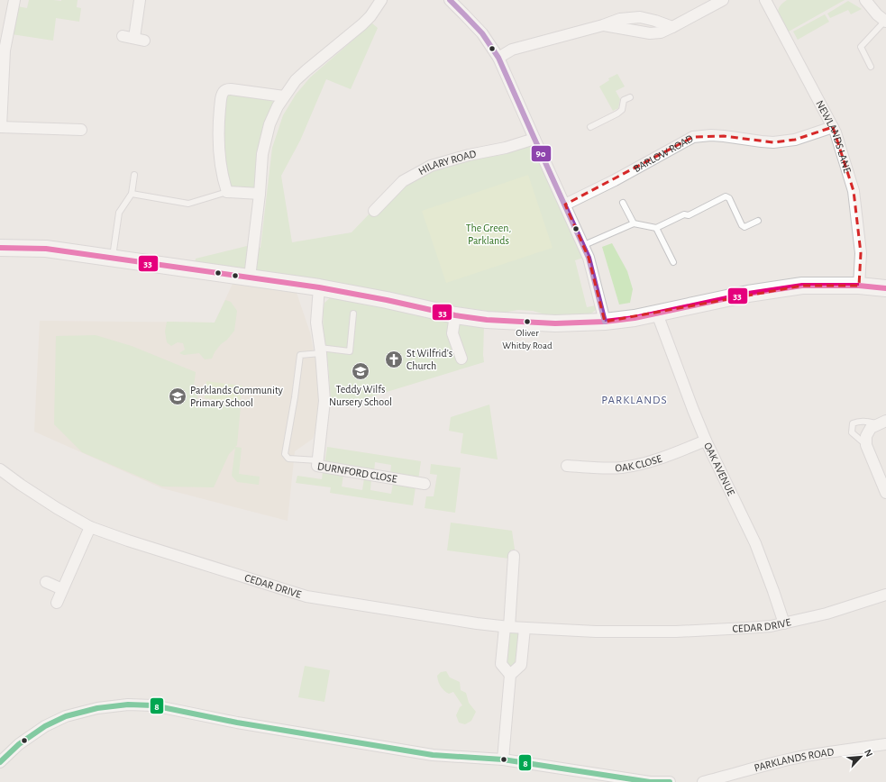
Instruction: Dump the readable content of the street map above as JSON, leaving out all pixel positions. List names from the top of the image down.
{
  "streets": {
    "street": [
      "NEWLANDS LANE",
      "BARLOW ROAD",
      "HILARY ROAD",
      "OAK CLOSE",
      "OAK AVENUE",
      "DURNFORD CLOSE",
      "CEDAR DRIVE",
      "PARKLANDS ROAD"
    ]
  },
  "crossings": [
    ["NEWLANDS LANE", "BARLOW ROAD"],
    ["OAK CLOSE", "OAK AVENUE"],
    ["OAK AVENUE", "CEDAR DRIVE"]
  ],
  "districts": ["PARKLANDS"],
  "parks": ["The Green, Parklands"],
  "places": {
    "other": ["Oliver Whitby Road"],
    "church": ["St Wilfrid’s Church"],
    "school or university": ["Teddy Wilfs Nursery School", "Parklands Community Primary School"]
  },
  "lines": ["transit line 90", "transit line 33", "transit line 8"],
  "north": "top right"
}
